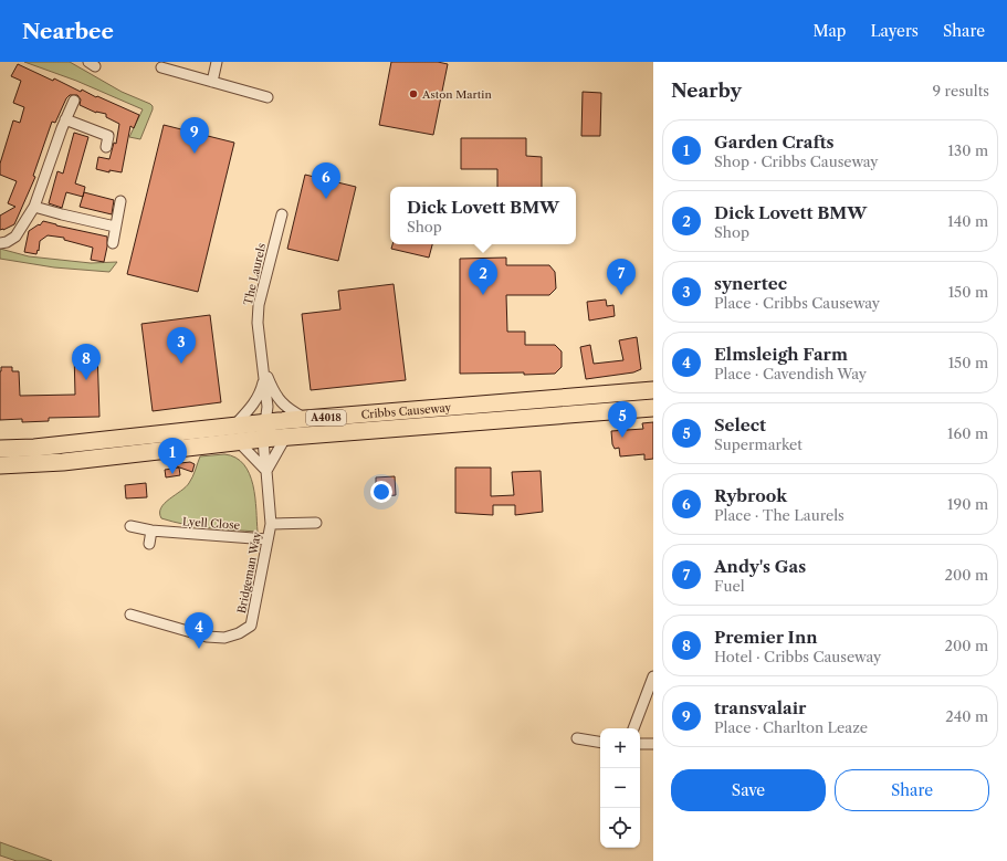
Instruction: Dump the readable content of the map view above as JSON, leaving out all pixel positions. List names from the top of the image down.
{
  "streets": {
    "main road": ["Cribbs Causeway", "A4018"],
    "street": ["The Laurels", "Lyell Close", "Bridgeman Way"]
  },
  "crossings": [
    ["The Laurels", "Cribbs Causeway"],
    ["The Laurels", "Bridgeman Way"],
    ["Cribbs Causeway", "Bridgeman Way"],
    ["Lyell Close", "Bridgeman Way"]
  ],
  "places": ["Aston Martin"],
  "page": {
    "header": "Nearbee",
    "nav": ["Map", "Layers", "Share"],
    "heading": ["Nearby", "9 results"],
    "pins": [
      "9",
      "6",
      "2",
      "7",
      "3",
      "8",
      "5",
      "1",
      "4"
    ],
    "list": [
      {
        "mark": "1",
        "name": "Garden Crafts",
        "note": "Shop · Cribbs Causeway",
        "value": "130 m"
      },
      {
        "mark": "2",
        "name": "Dick Lovett BMW",
        "note": "Shop",
        "value": "140 m"
      },
      {
        "mark": "3",
        "name": "synertec",
        "note": "Place · Cribbs Causeway",
        "value": "150 m"
      },
      {
        "mark": "4",
        "name": "Elmsleigh Farm",
        "note": "Place · Cavendish Way",
        "value": "150 m"
      },
      {
        "mark": "5",
        "name": "Select",
        "note": "Supermarket",
        "value": "160 m"
      },
      {
        "mark": "6",
        "name": "Rybrook",
        "note": "Place · The Laurels",
        "value": "190 m"
      },
      {
        "mark": "7",
        "name": "Andy's Gas",
        "note": "Fuel",
        "value": "200 m"
      },
      {
        "mark": "8",
        "name": "Premier Inn",
        "note": "Hotel · Cribbs Causeway",
        "value": "200 m"
      },
      {
        "mark": "9",
        "name": "transvalair",
        "note": "Place · Charlton Leaze",
        "value": "240 m"
      }
    ],
    "popup": ["Dick Lovett BMW", "Shop"],
    "map_buttons": ["+", "−"],
    "buttons": ["Save", "Share"]
  }
}
